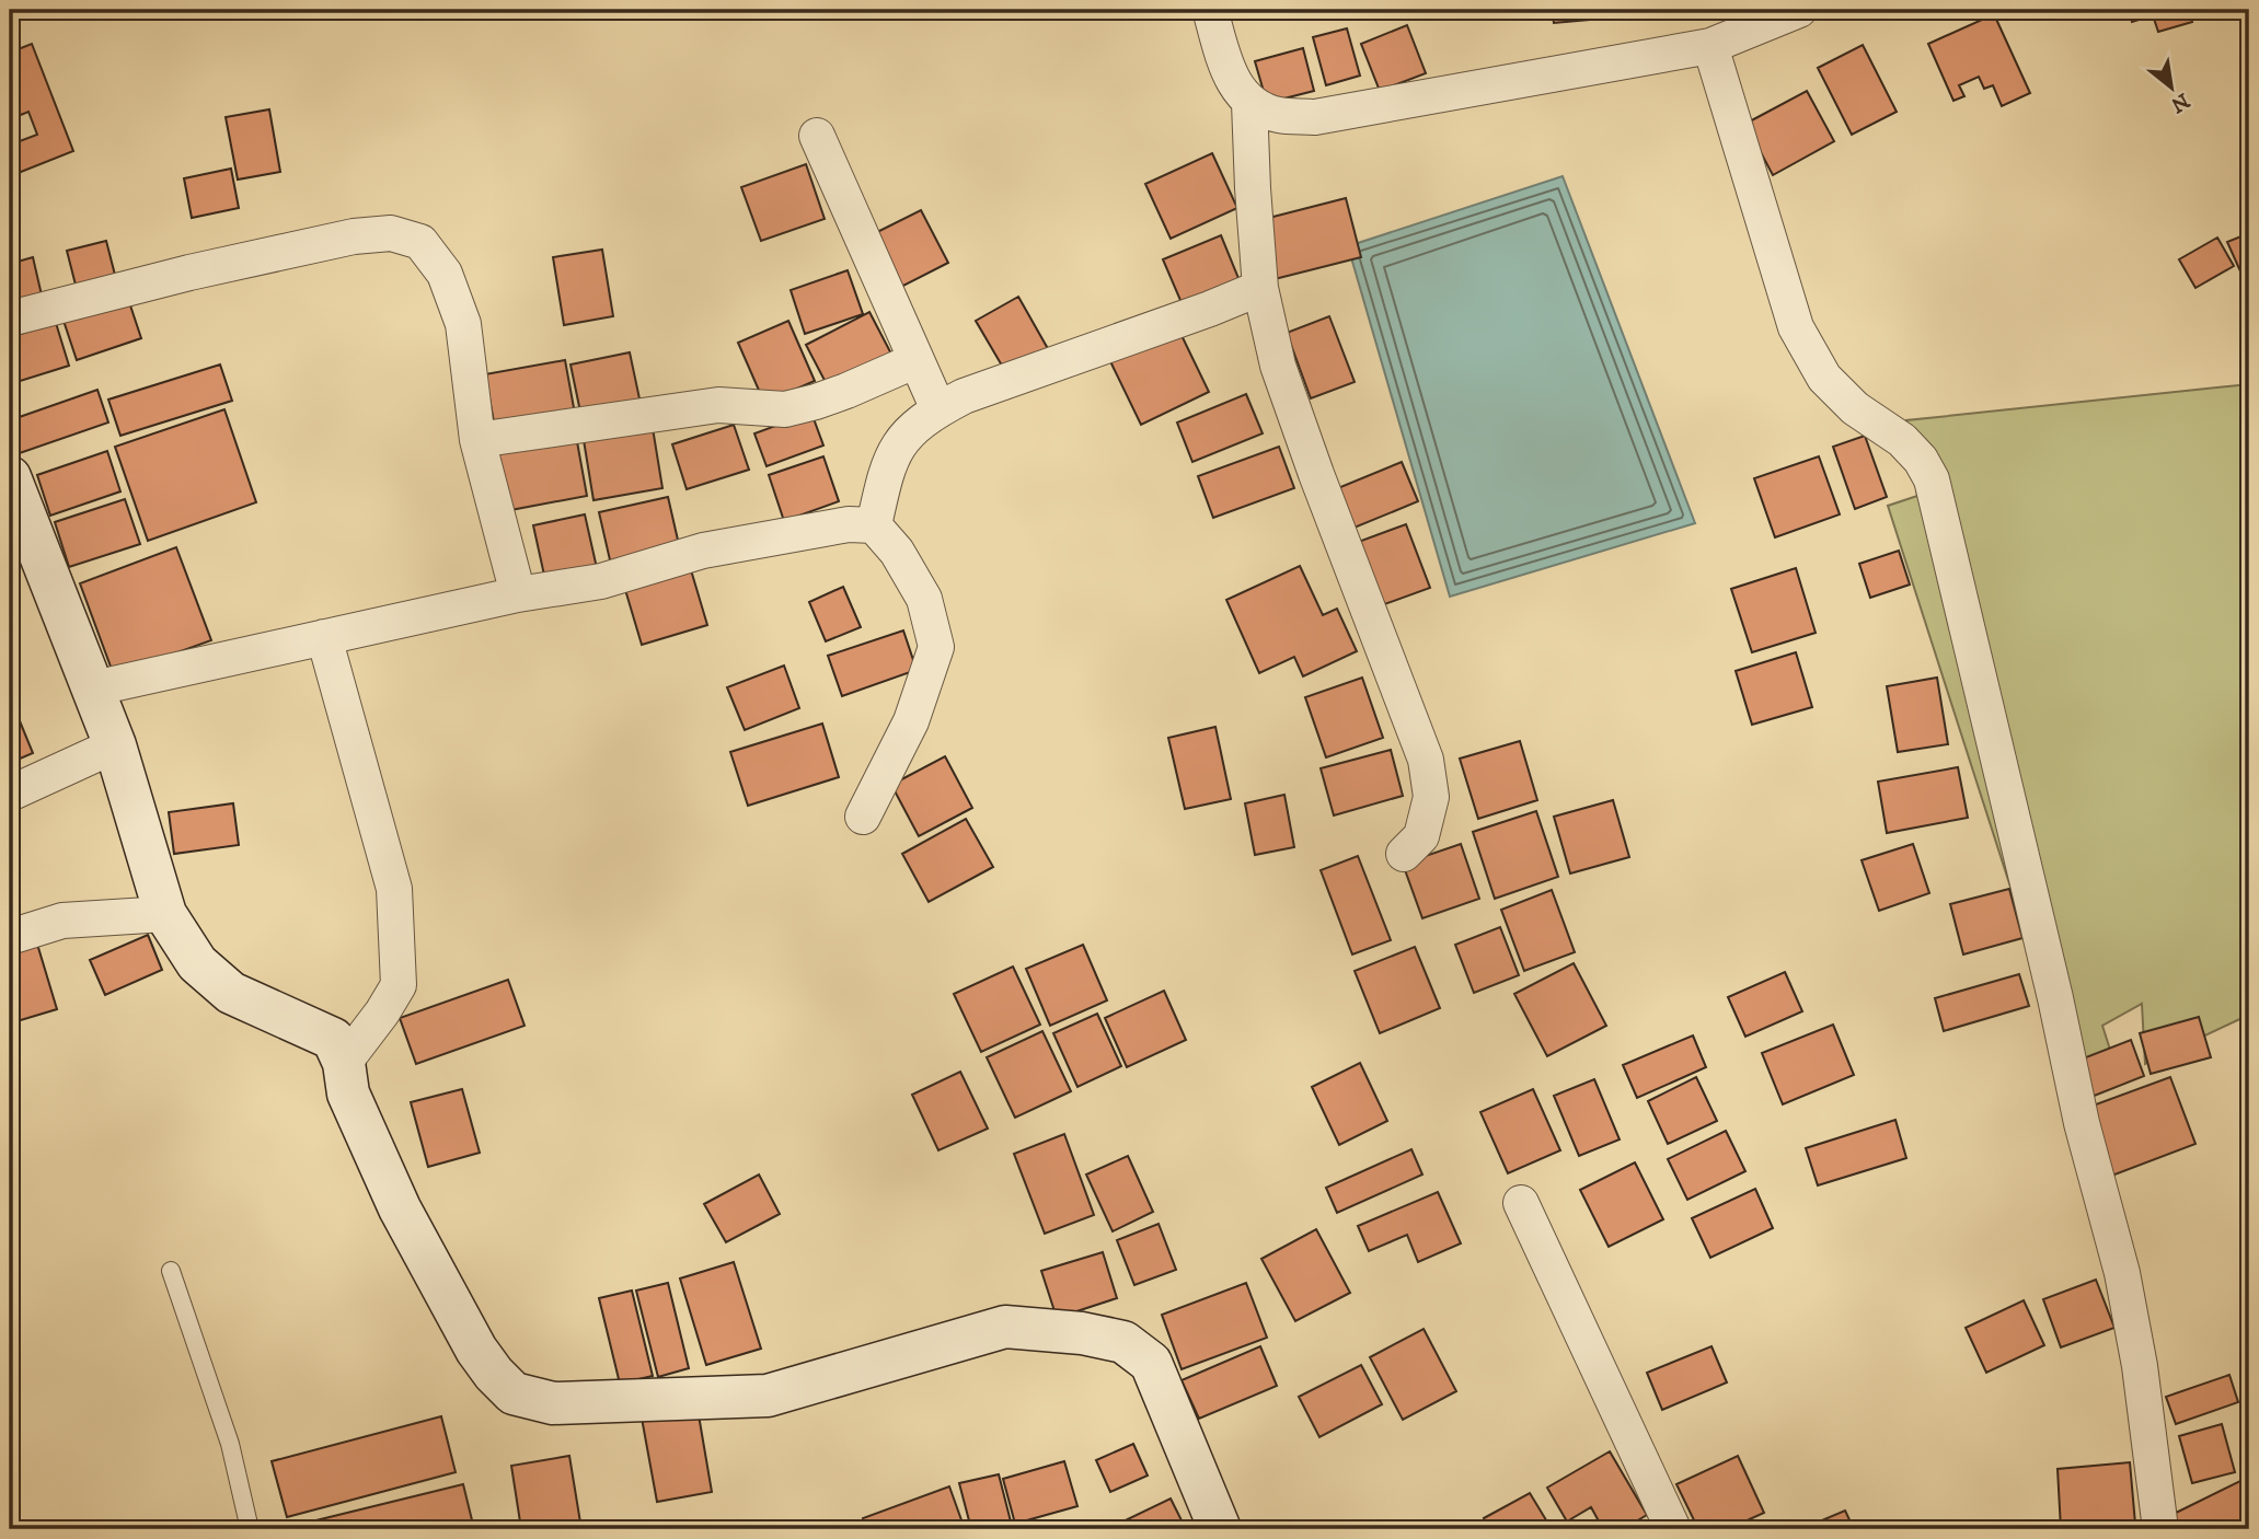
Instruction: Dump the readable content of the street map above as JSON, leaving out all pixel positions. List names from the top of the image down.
{
  "north": "bottom right"
}
